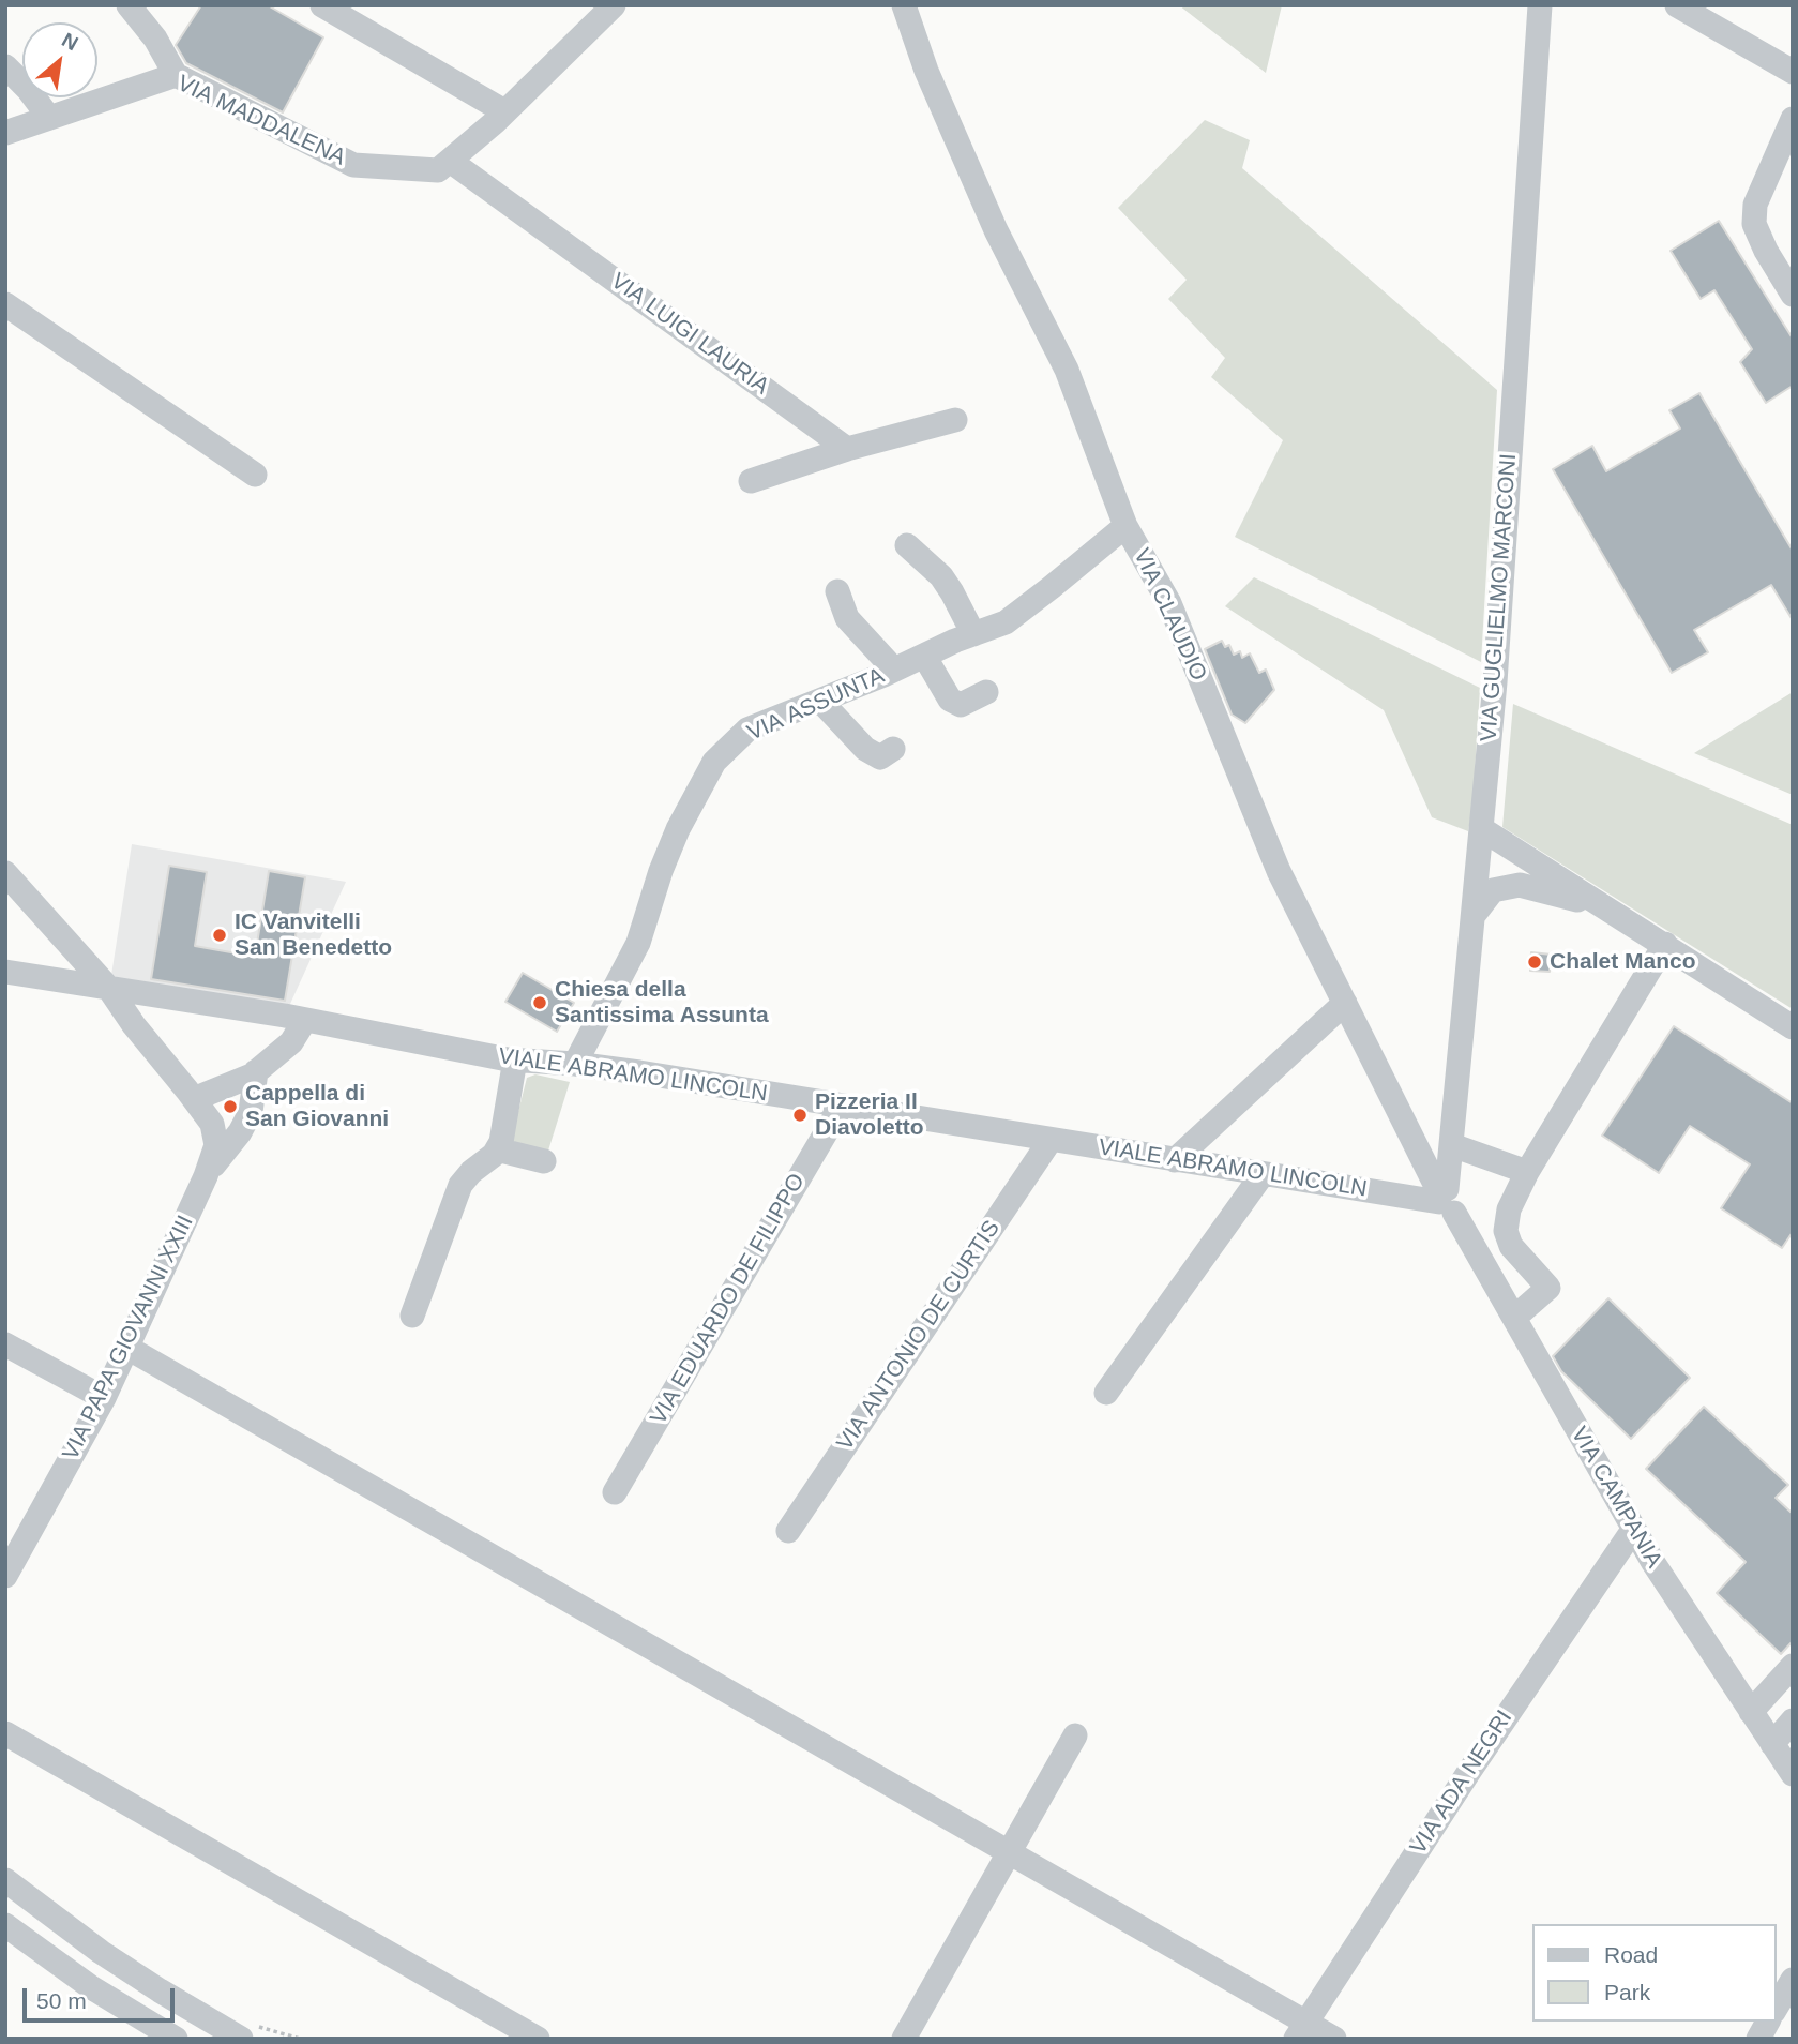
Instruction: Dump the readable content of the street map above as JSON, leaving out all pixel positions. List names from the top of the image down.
{
  "streets": {
    "street": [
      "VIA MADDALENA",
      "VIA LUIGI LAURIA",
      "VIA GUGLIELMO MARCONI",
      "VIA CLAUDIO",
      "VIA ASSUNTA",
      "VIALE ABRAMO LINCOLN",
      "VIA EDUARDO DE FILIPPO",
      "VIA ANTONIO DE CURTIS",
      "VIA PAPA GIOVANNI XXIII",
      "VIA CAMPANIA",
      "VIA ADA NEGRI"
    ]
  },
  "crossings": [
    ["VIA MADDALENA", "VIA LUIGI LAURIA"],
    ["VIA GUGLIELMO MARCONI", "VIA CLAUDIO"],
    ["VIA GUGLIELMO MARCONI", "VIALE ABRAMO LINCOLN"],
    ["VIA GUGLIELMO MARCONI", "VIA CAMPANIA"],
    ["VIA CLAUDIO", "VIA ASSUNTA"],
    ["VIA CLAUDIO", "VIALE ABRAMO LINCOLN"],
    ["VIA CLAUDIO", "VIA CAMPANIA"],
    ["VIA ASSUNTA", "VIALE ABRAMO LINCOLN"],
    ["VIALE ABRAMO LINCOLN", "VIA EDUARDO DE FILIPPO"],
    ["VIALE ABRAMO LINCOLN", "VIA ANTONIO DE CURTIS"],
    ["VIALE ABRAMO LINCOLN", "VIA PAPA GIOVANNI XXIII"],
    ["VIALE ABRAMO LINCOLN", "VIA CAMPANIA"],
    ["VIA CAMPANIA", "VIA ADA NEGRI"]
  ],
  "places": [
    "IC Vanvitelli San Benedetto",
    "Chalet Manco",
    "Chiesa della Santissima Assunta",
    "Cappella di San Giovanni",
    "Pizzeria Il Diavoletto"
  ],
  "legend": ["Road", "Park"],
  "scale_bar": "50 m",
  "north": "top right"
}
